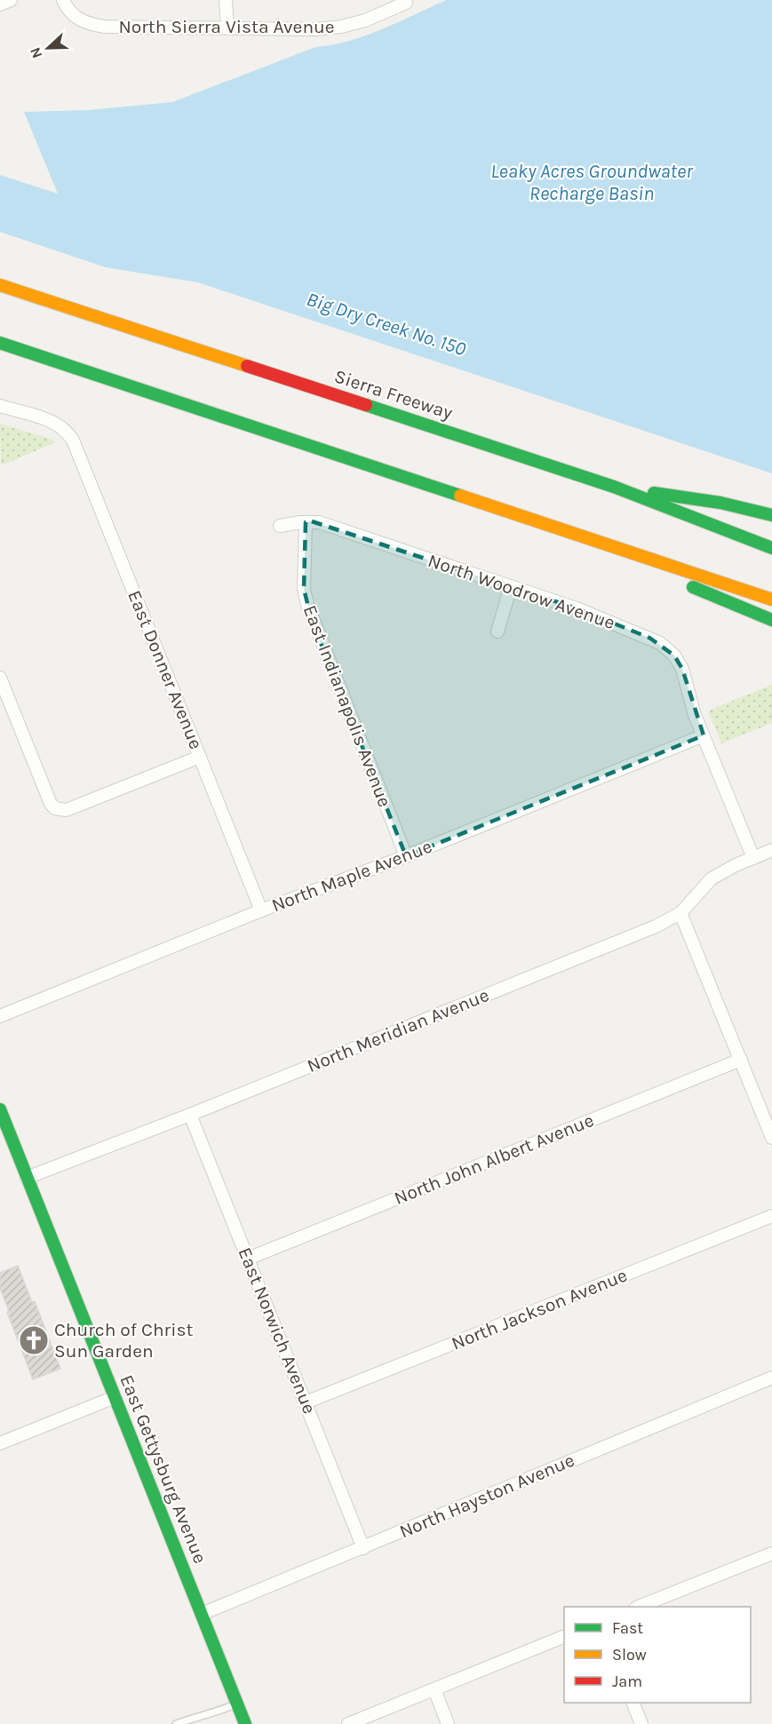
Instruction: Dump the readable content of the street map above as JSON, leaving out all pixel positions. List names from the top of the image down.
{
  "streets": {
    "main road": ["Sierra Freeway", "East Gettysburg Avenue"],
    "street": [
      "North Sierra Vista Avenue",
      "North Woodrow Avenue",
      "East Donner Avenue",
      "East Indianapolis Avenue",
      "North Maple Avenue",
      "North Meridian Avenue",
      "North John Albert Avenue",
      "North Jackson Avenue",
      "East Norwich Avenue",
      "North Hayston Avenue"
    ]
  },
  "crossings": [
    ["North Woodrow Avenue", "East Indianapolis Avenue"],
    ["North Woodrow Avenue", "North Maple Avenue"],
    ["North Woodrow Avenue", "North Meridian Avenue"],
    ["East Donner Avenue", "North Maple Avenue"],
    ["East Indianapolis Avenue", "North Maple Avenue"],
    ["North Meridian Avenue", "East Norwich Avenue"],
    ["North Meridian Avenue", "East Gettysburg Avenue"],
    ["North John Albert Avenue", "East Norwich Avenue"],
    ["North Jackson Avenue", "East Norwich Avenue"],
    ["East Norwich Avenue", "North Hayston Avenue"],
    ["East Gettysburg Avenue", "North Hayston Avenue"]
  ],
  "water": ["Leaky Acres Groundwater Recharge Basin", "Big Dry Creek No. 150"],
  "places": {
    "church": ["Church of Christ Sun Garden"]
  },
  "legend": ["Fast", "Slow", "Jam"],
  "north": "left"
}
